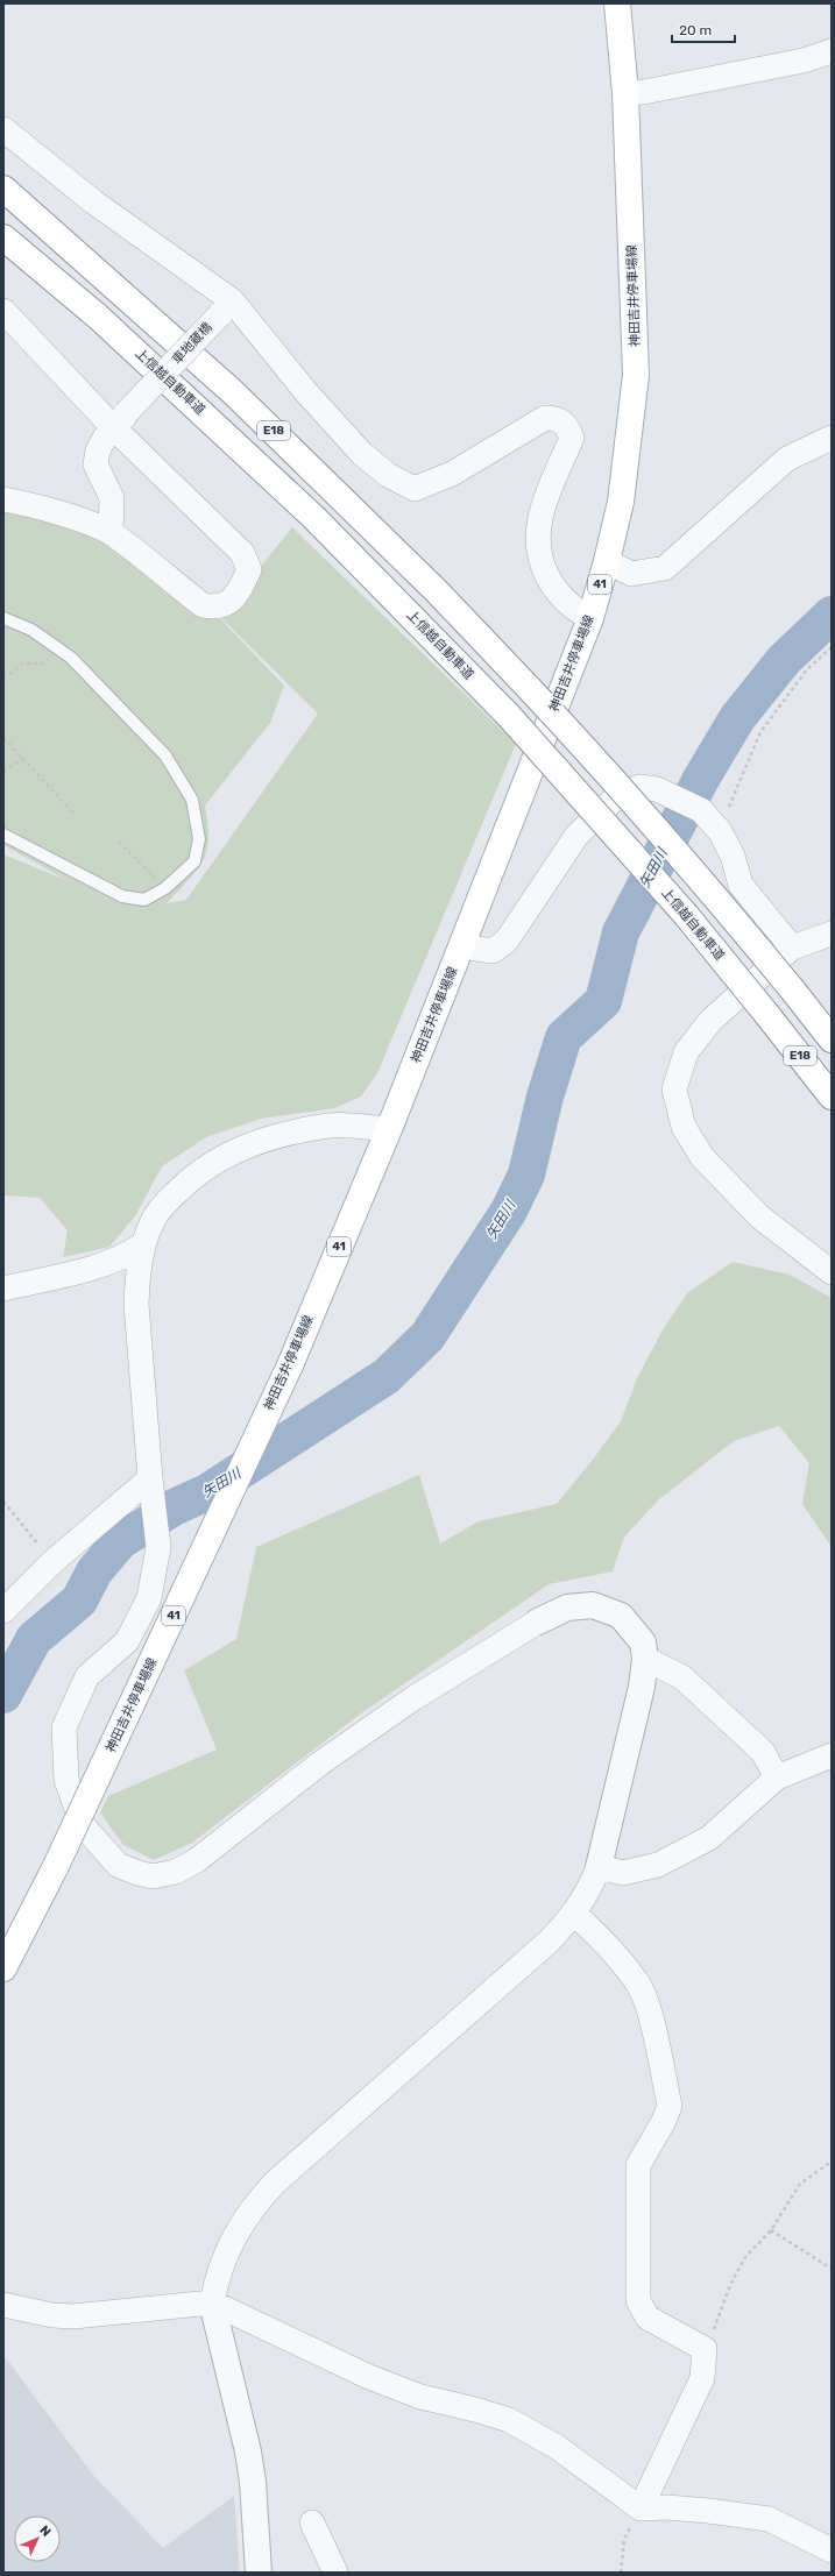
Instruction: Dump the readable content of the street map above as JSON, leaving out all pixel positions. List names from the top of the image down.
{
  "streets": {
    "main road": [
      "神田吉井停車場線",
      "上信越自動車道",
      "E18",
      "41"
    ],
    "street": ["車地蔵橋"]
  },
  "water": ["矢田川"],
  "scale_bar": "20 m",
  "north": "top right"
}
